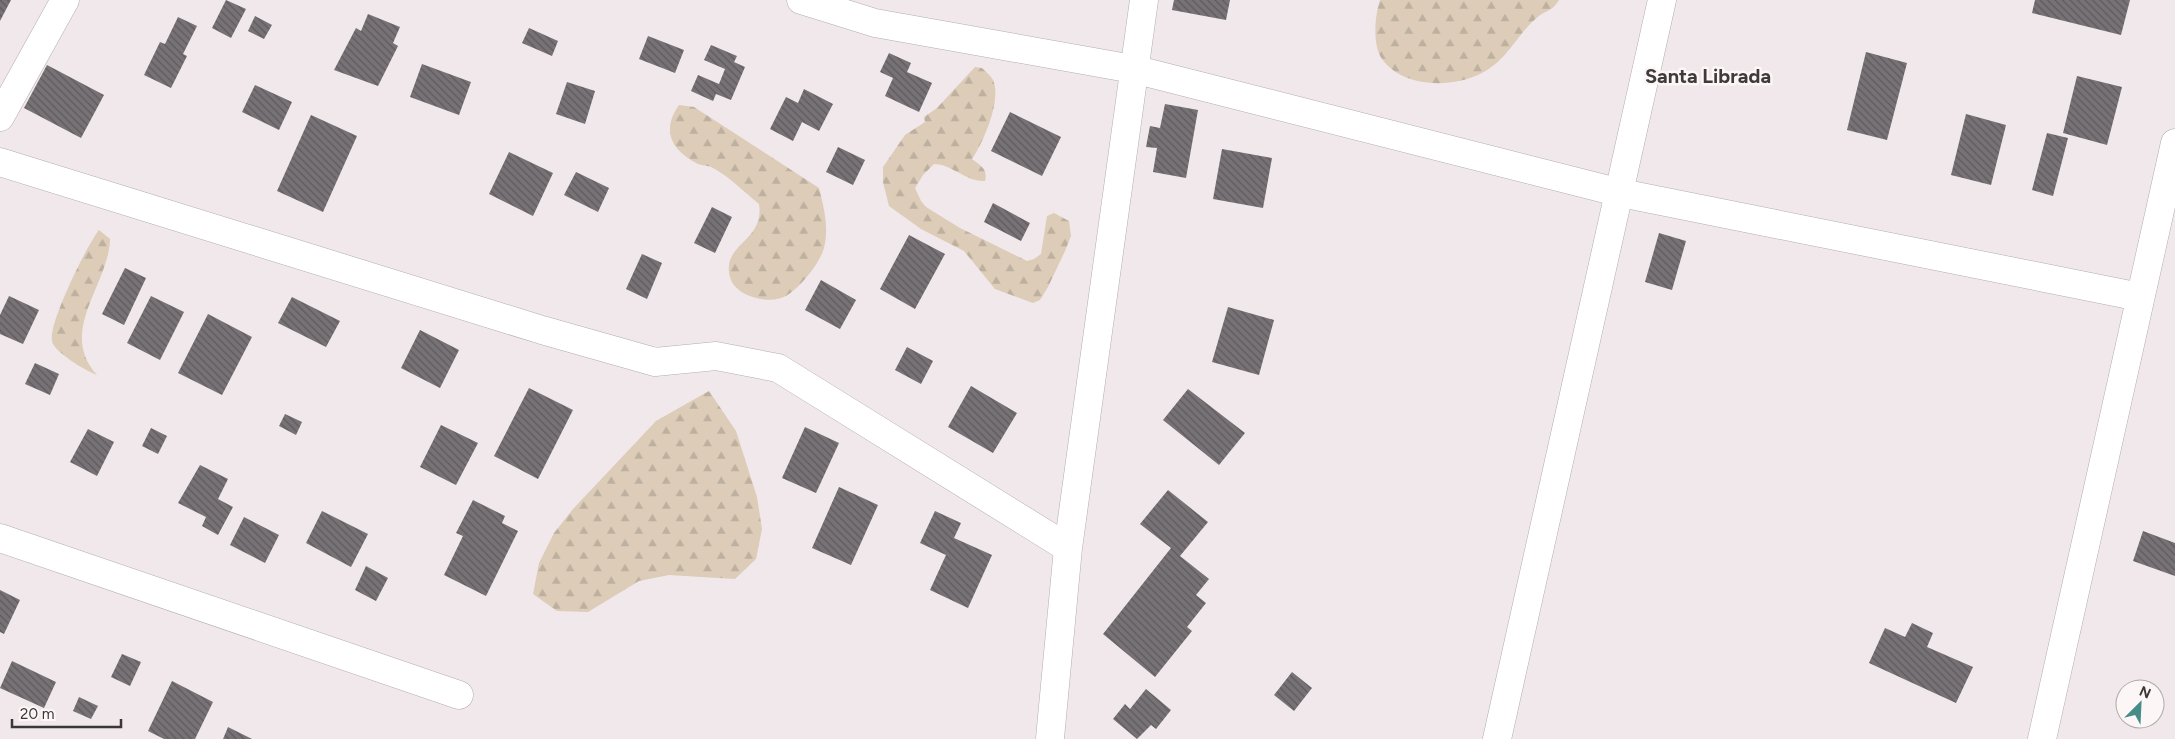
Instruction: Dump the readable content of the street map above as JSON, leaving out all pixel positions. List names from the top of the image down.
{
  "districts": ["Santa Librada"],
  "scale_bar": "20 m",
  "north": "top right"
}
